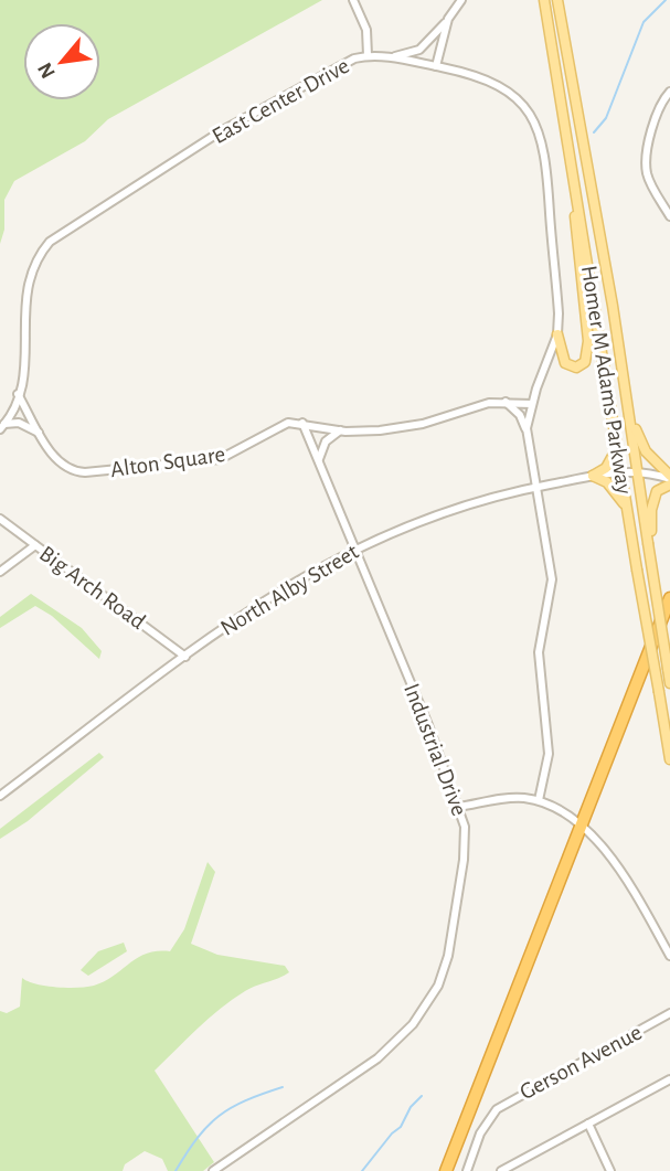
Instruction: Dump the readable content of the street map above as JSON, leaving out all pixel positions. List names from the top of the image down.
{
  "streets": {
    "main road": ["Homer M Adams Parkway"],
    "street": [
      "East Center Drive",
      "Alton Square",
      "Big Arch Road",
      "North Alby Street",
      "Industrial Drive",
      "Gerson Avenue"
    ]
  },
  "crossings": [
    ["East Center Drive", "Alton Square"],
    ["East Center Drive", "North Alby Street"],
    ["Homer M Adams Parkway", "North Alby Street"],
    ["Alton Square", "Industrial Drive"],
    ["Big Arch Road", "North Alby Street"],
    ["North Alby Street", "Industrial Drive"]
  ],
  "north": "bottom left"
}
